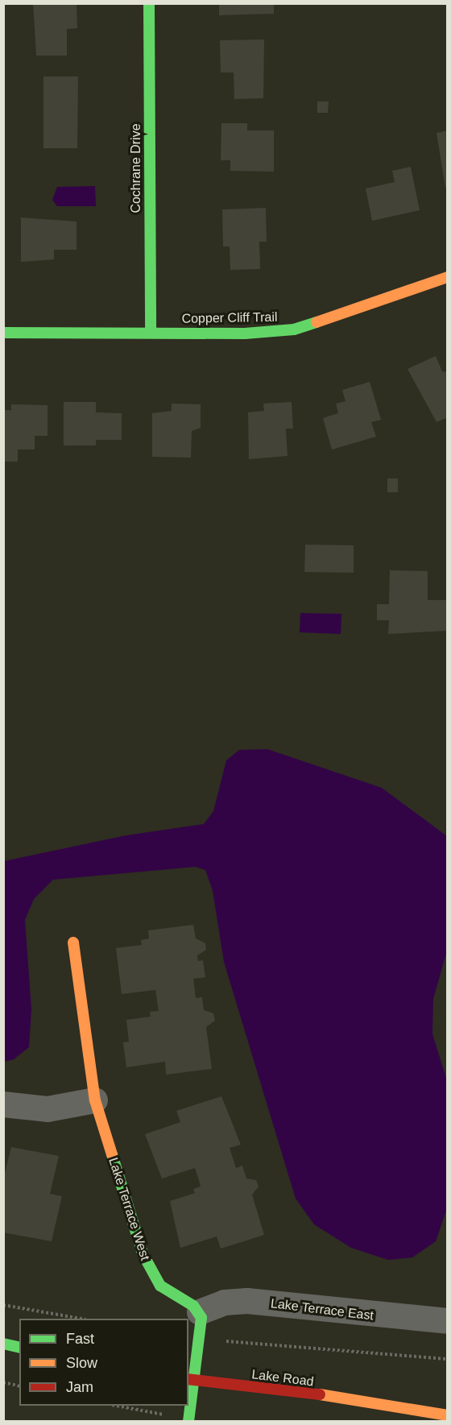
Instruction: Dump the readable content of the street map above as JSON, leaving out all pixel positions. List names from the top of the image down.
{
  "streets": {
    "street": [
      "Cochrane Drive",
      "Copper Cliff Trail",
      "Lake Terrace West",
      "Lake Terrace East",
      "Lake Road"
    ]
  },
  "crossings": [
    ["Cochrane Drive", "Copper Cliff Trail"],
    ["Lake Terrace West", "Lake Terrace East"]
  ],
  "legend": ["Fast", "Slow", "Jam"]
}
